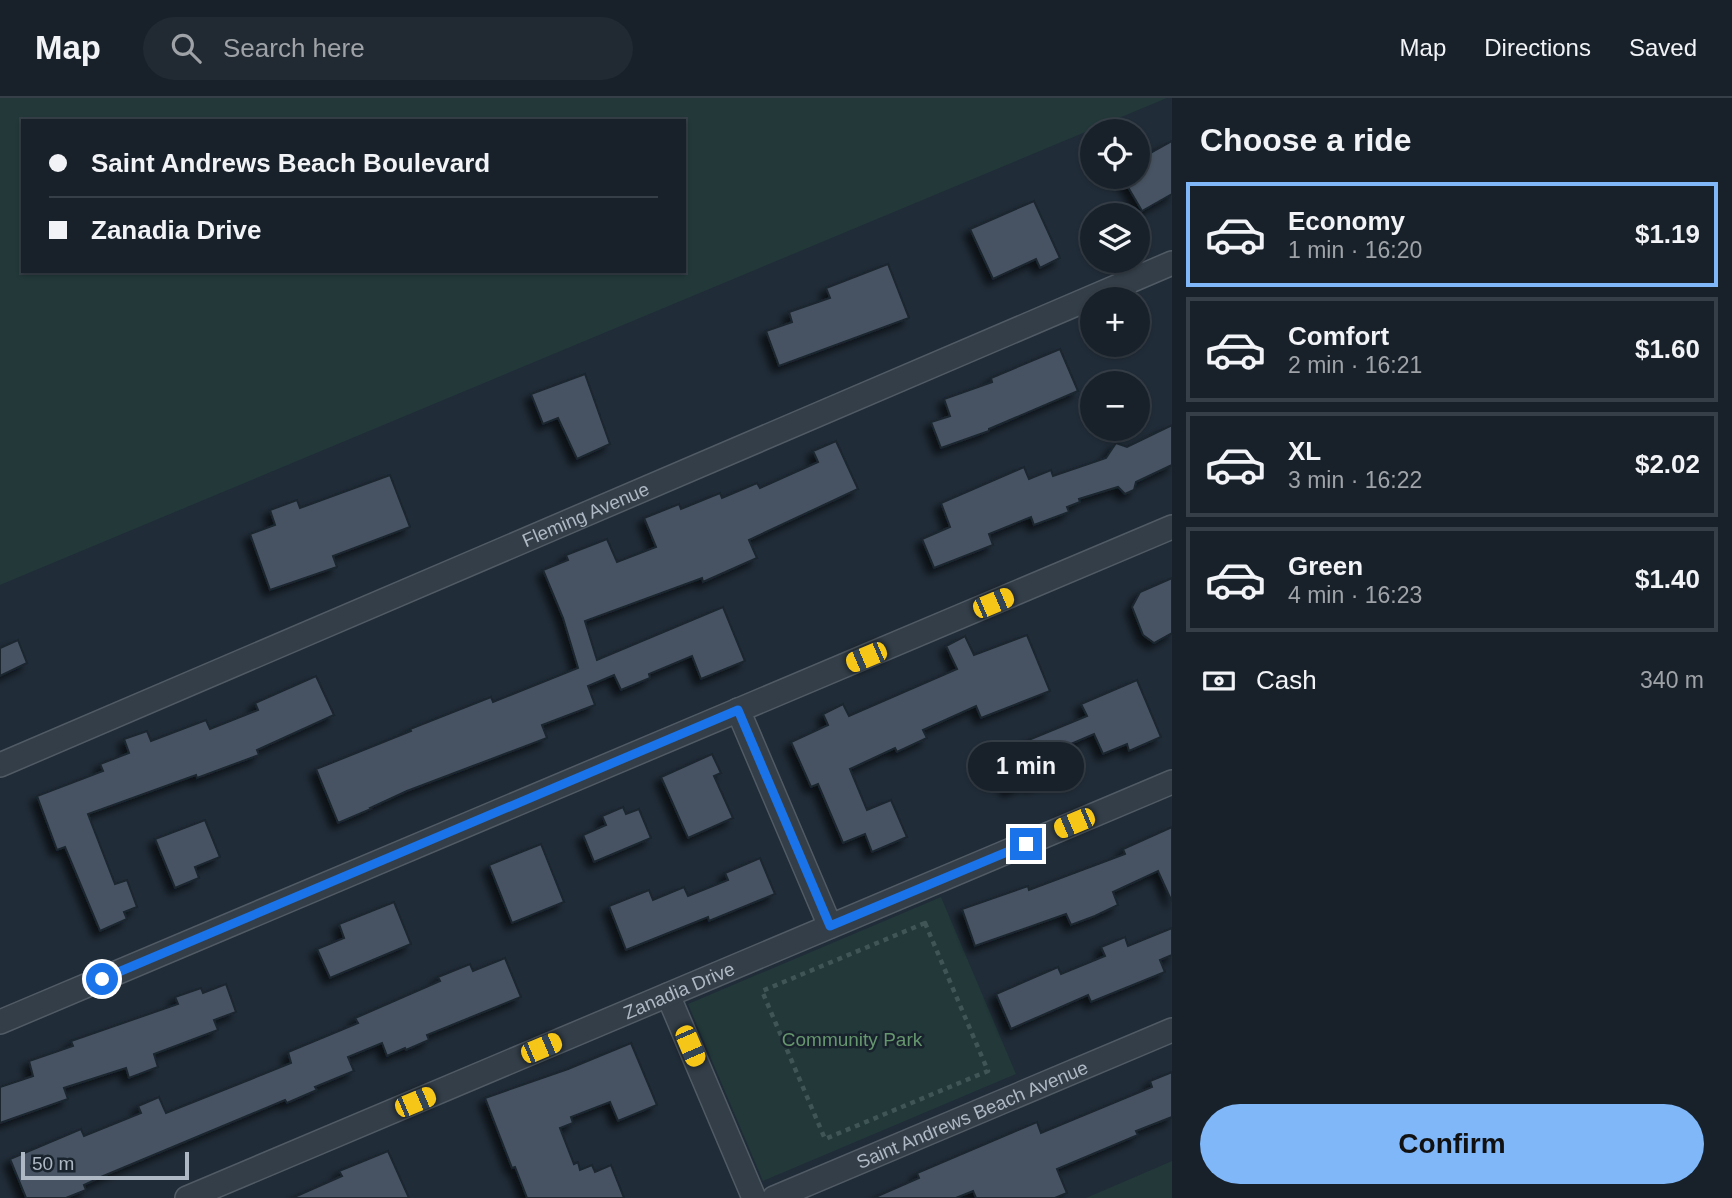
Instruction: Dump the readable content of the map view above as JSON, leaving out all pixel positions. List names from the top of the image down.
{
  "streets": {
    "street": ["Fleming Avenue", "Zanadia Drive", "Saint Andrews Beach Avenue"]
  },
  "parks": ["Community Park"],
  "scale_bar": "50 m",
  "page": {
    "header": "Map",
    "search": "Search here",
    "nav": ["Map", "Directions", "Saved"],
    "heading": "Choose a ride",
    "map_buttons": ["+", "−"],
    "banner": ["Saint Andrews Beach Boulevard", "Zanadia Drive"],
    "list": [
      {
        "name": "Economy",
        "note": "1 min · 16:20",
        "value": "$1.19"
      },
      {
        "name": "Comfort",
        "note": "2 min · 16:21",
        "value": "$1.60"
      },
      {
        "name": "XL",
        "note": "3 min · 16:22",
        "value": "$2.02"
      },
      {
        "name": "Green",
        "note": "4 min · 16:23",
        "value": "$1.40"
      }
    ],
    "pay": ["Cash", "340 m"],
    "bubble": "1 min",
    "buttons": "Confirm",
    "scale": "50 m"
  }
}
